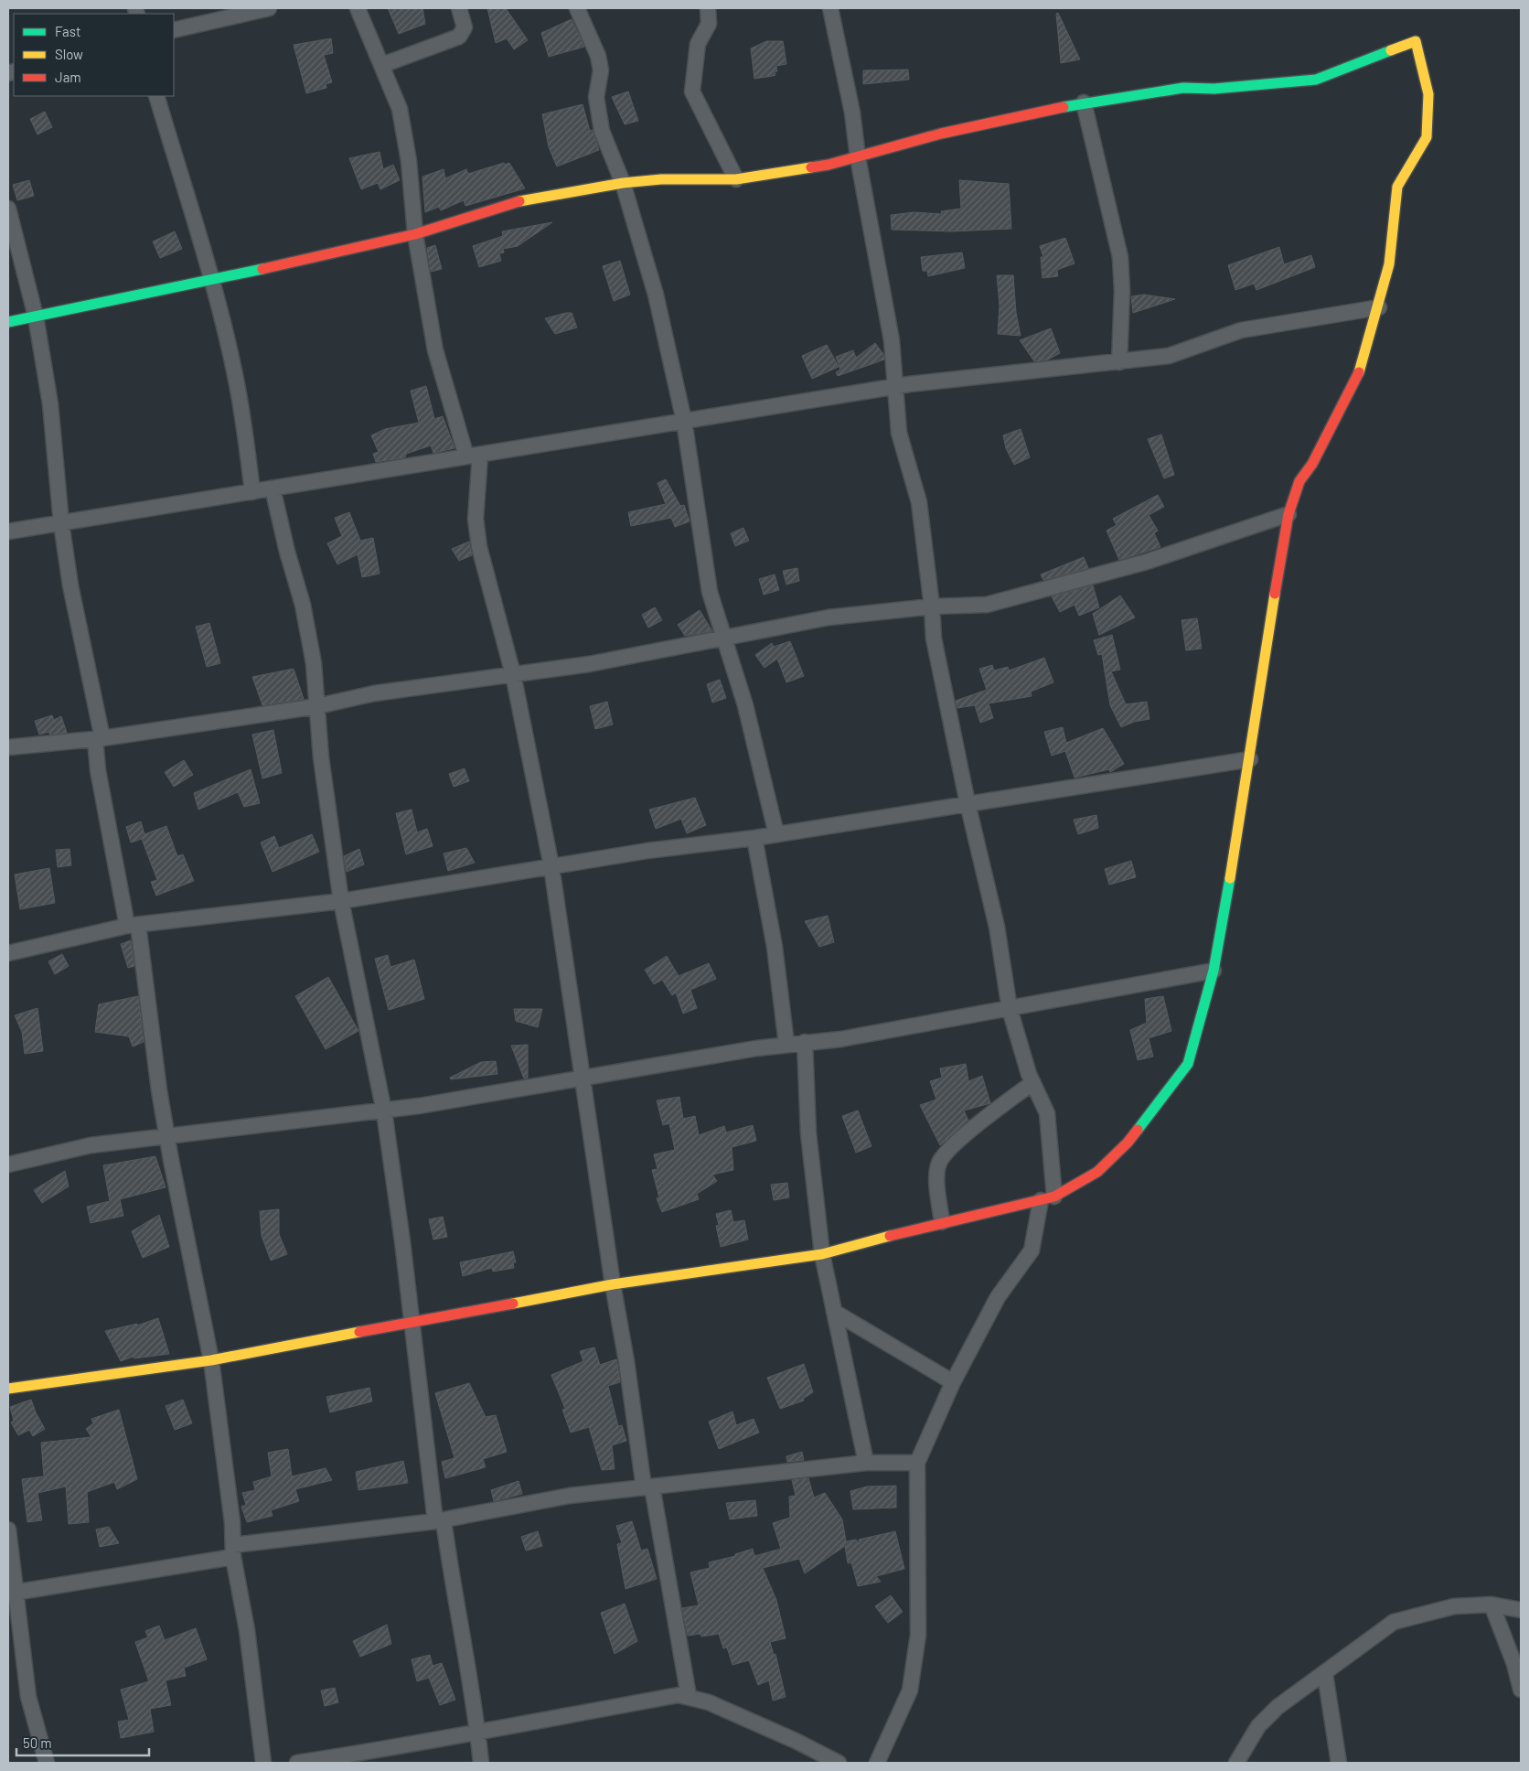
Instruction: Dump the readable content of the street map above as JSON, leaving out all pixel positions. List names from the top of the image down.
{
  "legend": ["Fast", "Slow", "Jam"],
  "scale_bar": "50 m"
}
